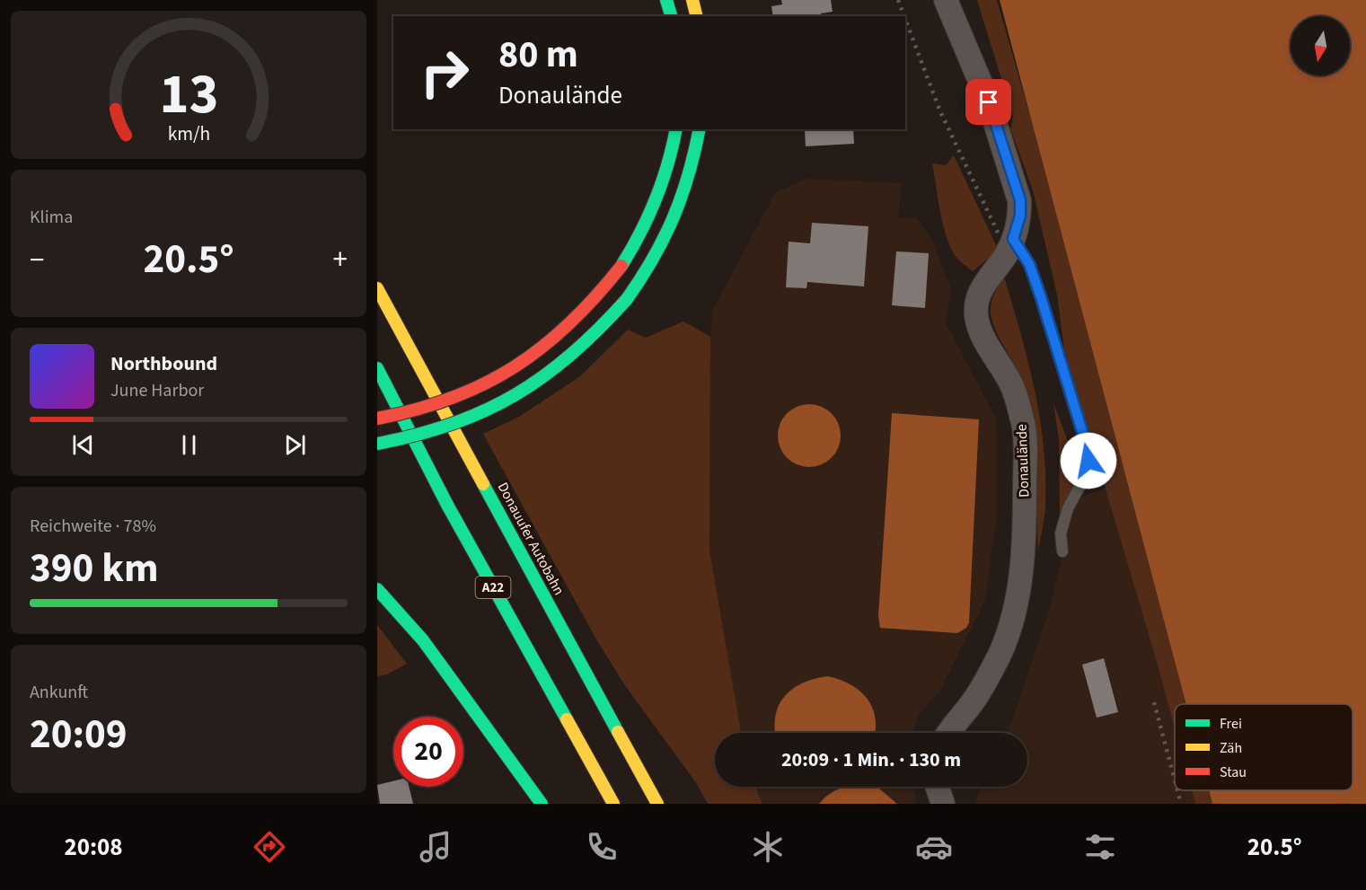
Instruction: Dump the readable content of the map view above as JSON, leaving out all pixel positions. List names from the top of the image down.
{
  "streets": {
    "highway": ["Donauufer Autobahn", "A22"],
    "street": ["Donaulände"]
  },
  "legend": ["Frei", "Zäh", "Stau"],
  "north": "bottom",
  "page": {
    "turn": ["80 m", "Donaulände"],
    "tile": [
      "Klima",
      ["Reichweite · 78%", "390 km"],
      ["Ankunft", "20:09"]
    ],
    "heat": ["−", "20.5°", "+"],
    "song": ["Northbound", "June Harbor"],
    "limit": "20",
    "trip": "20:09 · 1 Min. · 130 m",
    "tabs": ["20:08", "20.5°"],
    "gauge": ["13", "km/h"]
  }
}
